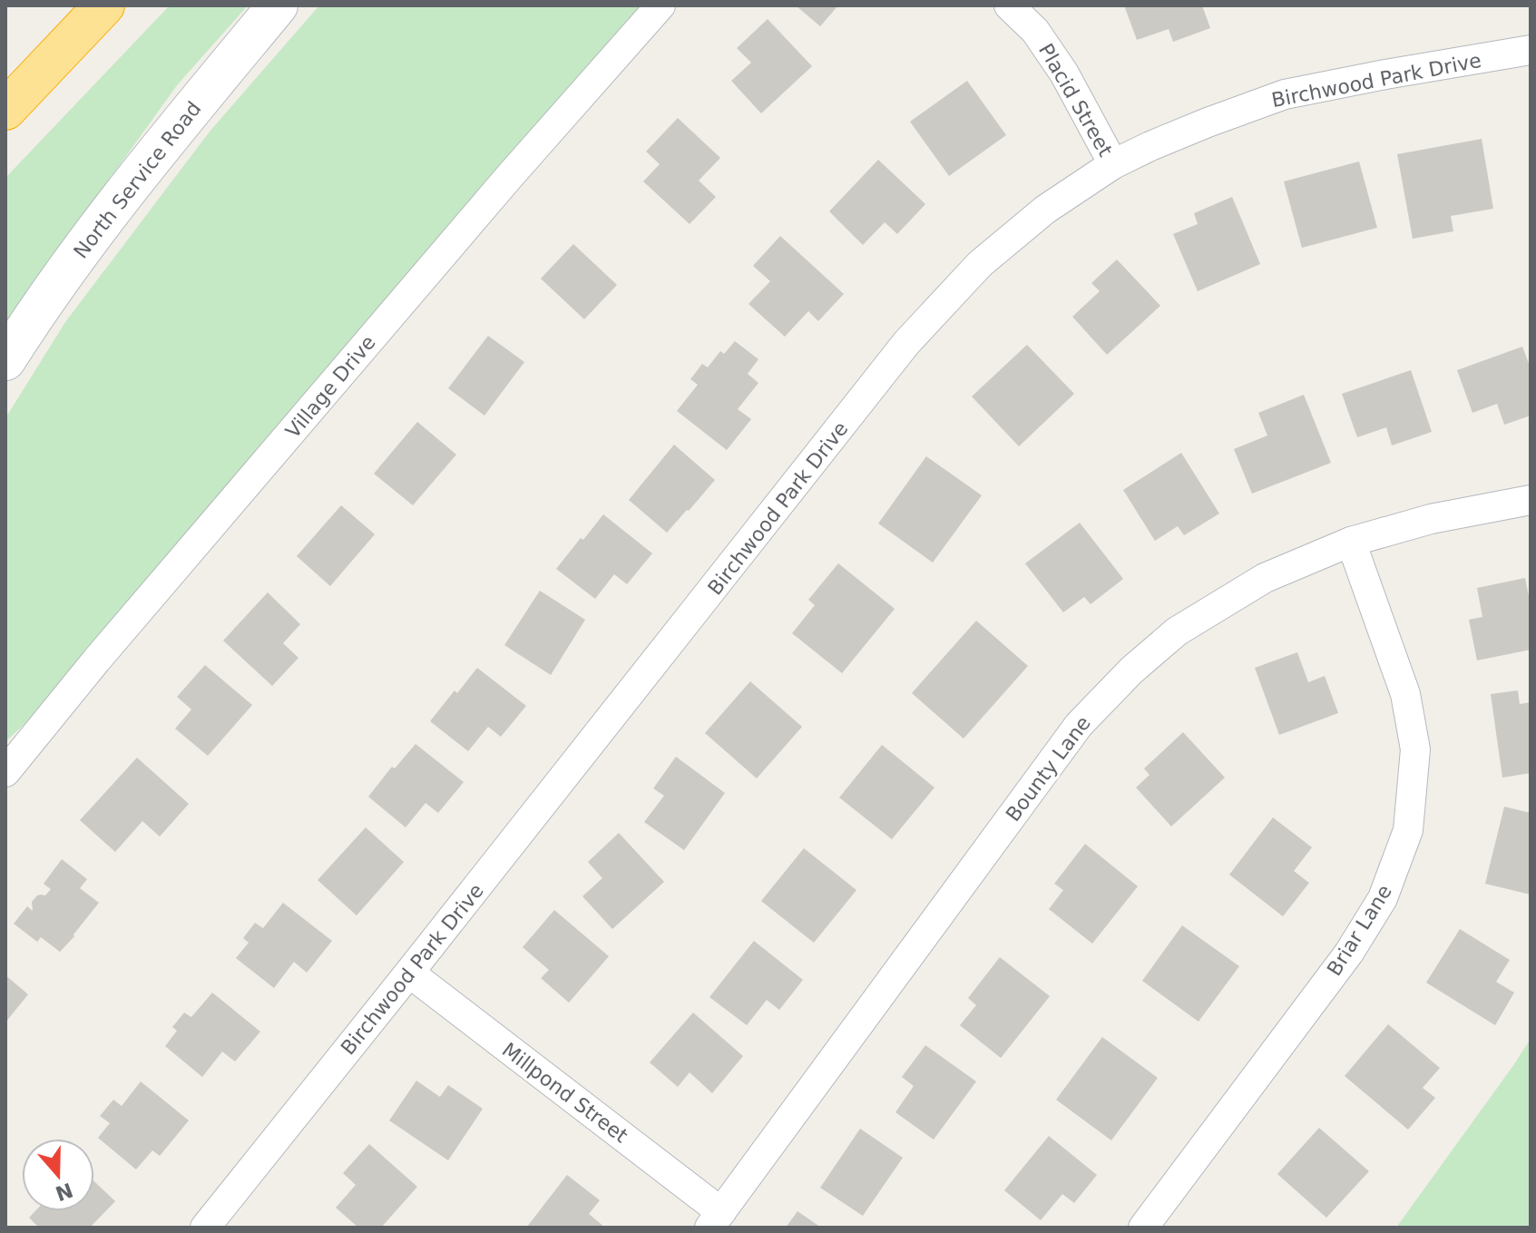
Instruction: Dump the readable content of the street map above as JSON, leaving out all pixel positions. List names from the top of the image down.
{
  "streets": {
    "main road": ["North Service Road"],
    "street": [
      "Birchwood Park Drive",
      "Placid Street",
      "Village Drive",
      "Bounty Lane",
      "Briar Lane",
      "Millpond Street"
    ]
  },
  "crossings": [
    ["Birchwood Park Drive", "Placid Street"],
    ["Birchwood Park Drive", "Millpond Street"],
    ["Bounty Lane", "Briar Lane"],
    ["Bounty Lane", "Millpond Street"]
  ],
  "north": "bottom"
}
